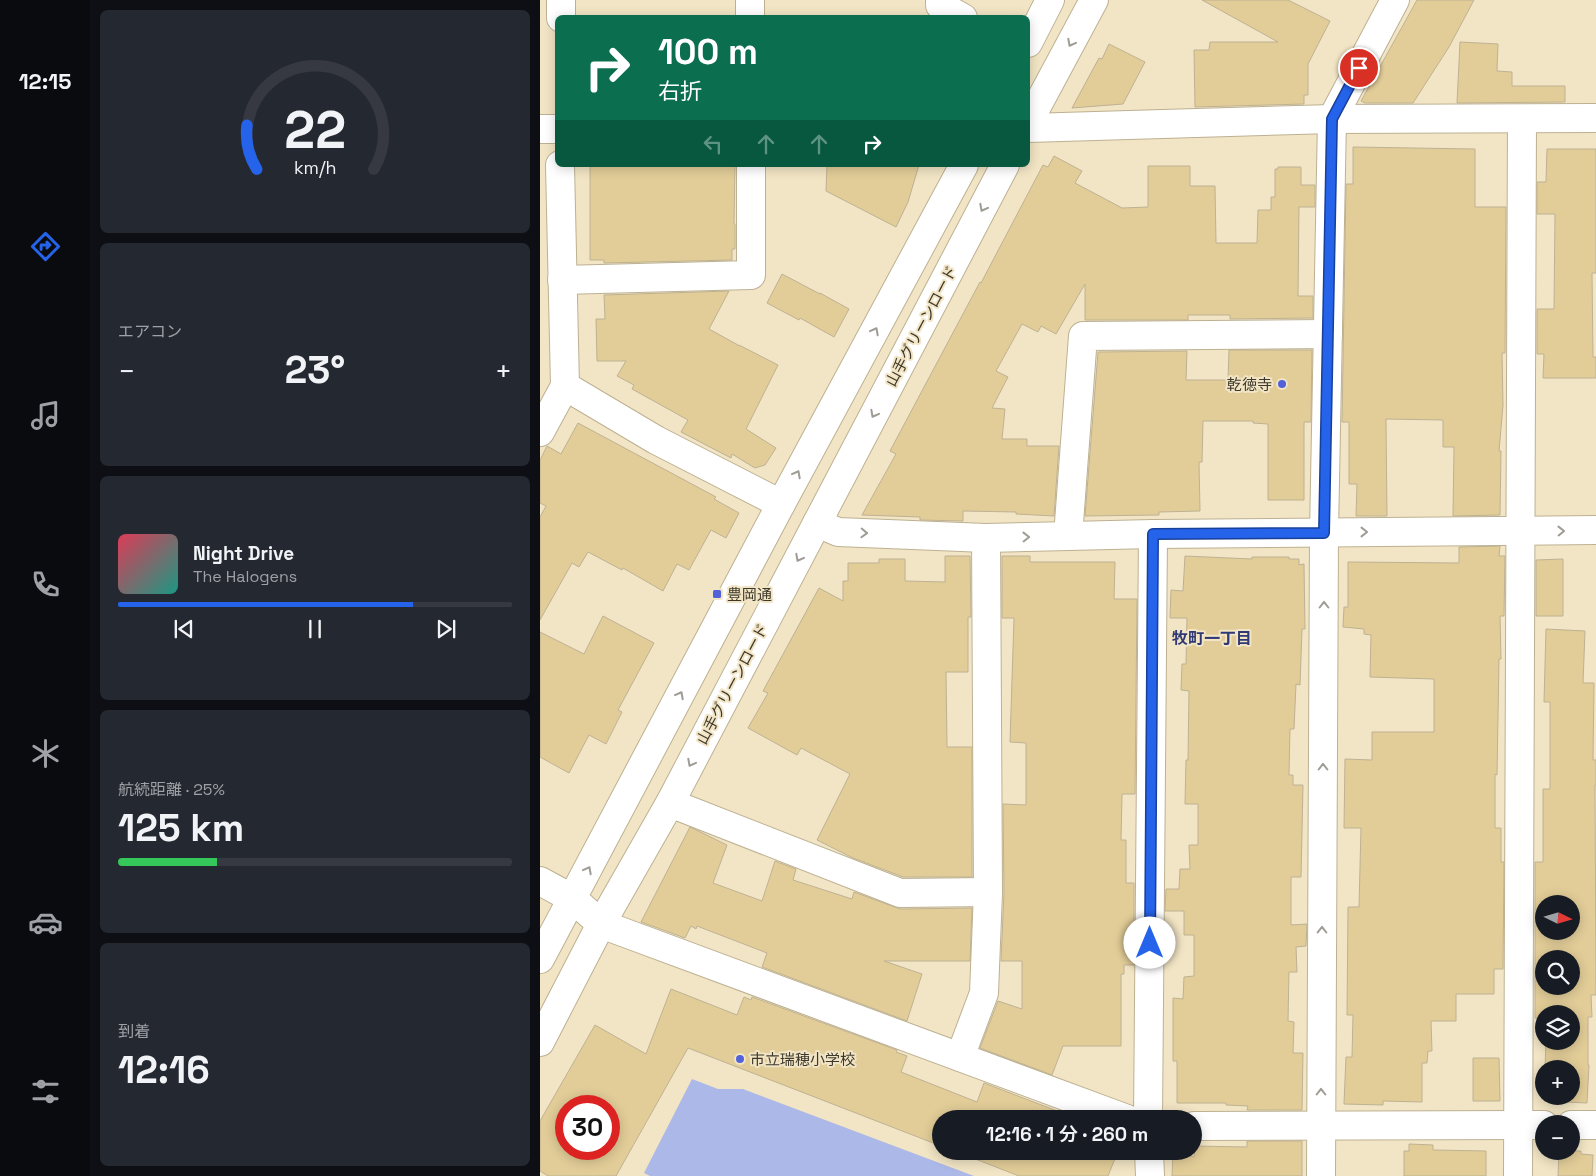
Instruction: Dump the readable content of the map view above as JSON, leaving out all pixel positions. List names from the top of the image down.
{
  "streets": {
    "street": ["山手グリーンロード"]
  },
  "districts": ["牧町一丁目"],
  "places": {
    "other": ["乾徳寺", "市立瑞穂小学校"],
    "transit": ["豊岡通"]
  },
  "north": "right",
  "page": {
    "tabs": "12:15",
    "turn": ["100 m", "右折"],
    "tile": [
      "エアコン",
      ["航続距離 · 25%", "125 km"],
      ["到着", "12:16"]
    ],
    "heat": ["−", "23°", "+"],
    "song": ["Night Drive", "The Halogens"],
    "map_buttons": ["+", "−"],
    "limit": "30",
    "trip": "12:16 · 1 分 · 260 m",
    "gauge": ["22", "km/h"]
  }
}
